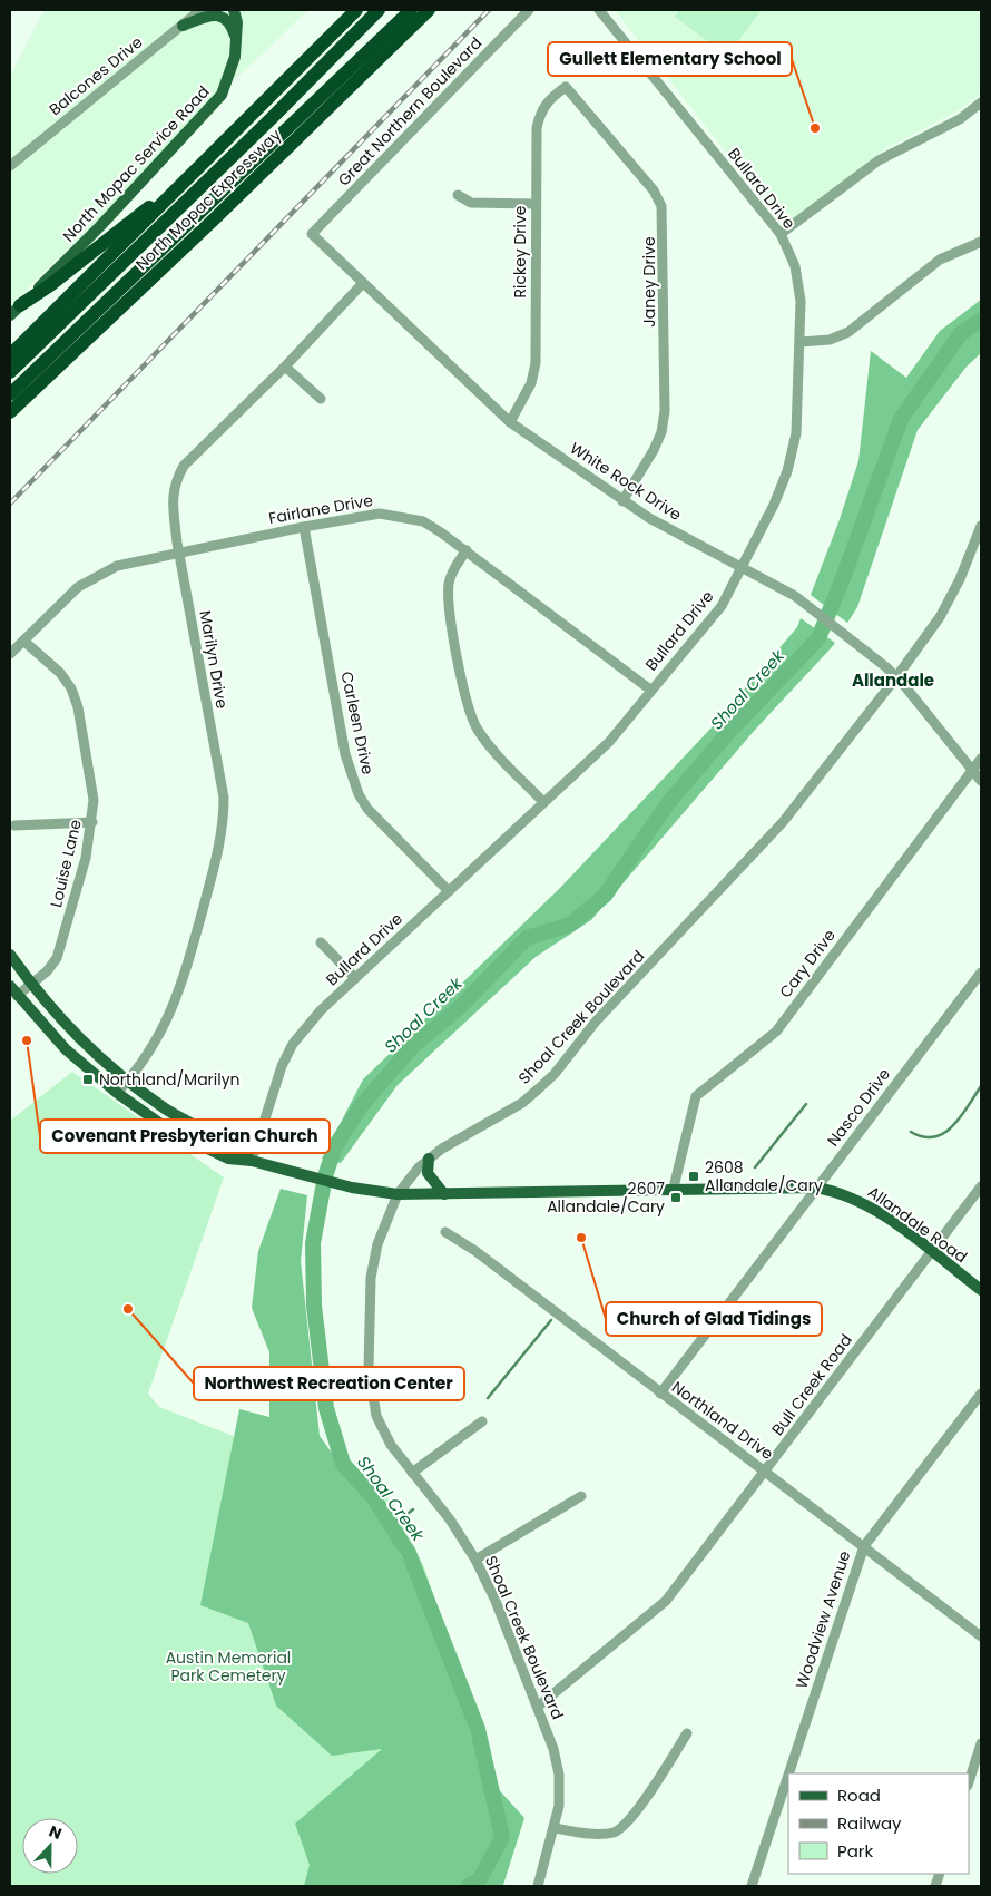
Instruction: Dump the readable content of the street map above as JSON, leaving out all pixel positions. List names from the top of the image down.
{
  "streets": {
    "highway": ["North Mopac Expressway"],
    "main road": ["North Mopac Service Road", "Allandale Road"],
    "street": [
      "Balcones Drive",
      "Great Northern Boulevard",
      "Bullard Drive",
      "Rickey Drive",
      "Janey Drive",
      "White Rock Drive",
      "Fairlane Drive",
      "Marilyn Drive",
      "Carleen Drive",
      "Louise Lane",
      "Cary Drive",
      "Shoal Creek Boulevard",
      "Nasco Drive",
      "Bull Creek Road",
      "Northland Drive",
      "Woodview Avenue"
    ]
  },
  "crossings": [
    ["Great Northern Boulevard", "White Rock Drive"],
    ["Bullard Drive", "White Rock Drive"],
    ["Bullard Drive", "Fairlane Drive"],
    ["Bullard Drive", "Carleen Drive"],
    ["Rickey Drive", "Janey Drive"],
    ["Rickey Drive", "White Rock Drive"],
    ["Janey Drive", "White Rock Drive"],
    ["White Rock Drive", "Marilyn Drive"],
    ["White Rock Drive", "Cary Drive"],
    ["White Rock Drive", "Shoal Creek Boulevard"],
    ["Fairlane Drive", "Marilyn Drive"],
    ["Fairlane Drive", "Carleen Drive"],
    ["Fairlane Drive", "Louise Lane"],
    ["Cary Drive", "Allandale Road"],
    ["Shoal Creek Boulevard", "Allandale Road"],
    ["Shoal Creek Boulevard", "Bull Creek Road"],
    ["Nasco Drive", "Allandale Road"],
    ["Nasco Drive", "Northland Drive"],
    ["Allandale Road", "Bull Creek Road"],
    ["Bull Creek Road", "Northland Drive"],
    ["Northland Drive", "Woodview Avenue"]
  ],
  "districts": ["Allandale"],
  "water": ["Shoal Creek"],
  "parks": ["Austin Memorial Park Cemetery"],
  "places": {
    "other": [
      "Gullett Elementary School",
      "Covenant Presbyterian Church",
      "Church of Glad Tidings",
      "Northwest Recreation Center"
    ],
    "transit": ["Northland/Marilyn", "2608 Allandale/Cary", "2607 Allandale/Cary"]
  },
  "legend": ["Road", "Railway", "Park"],
  "north": "top"
}
